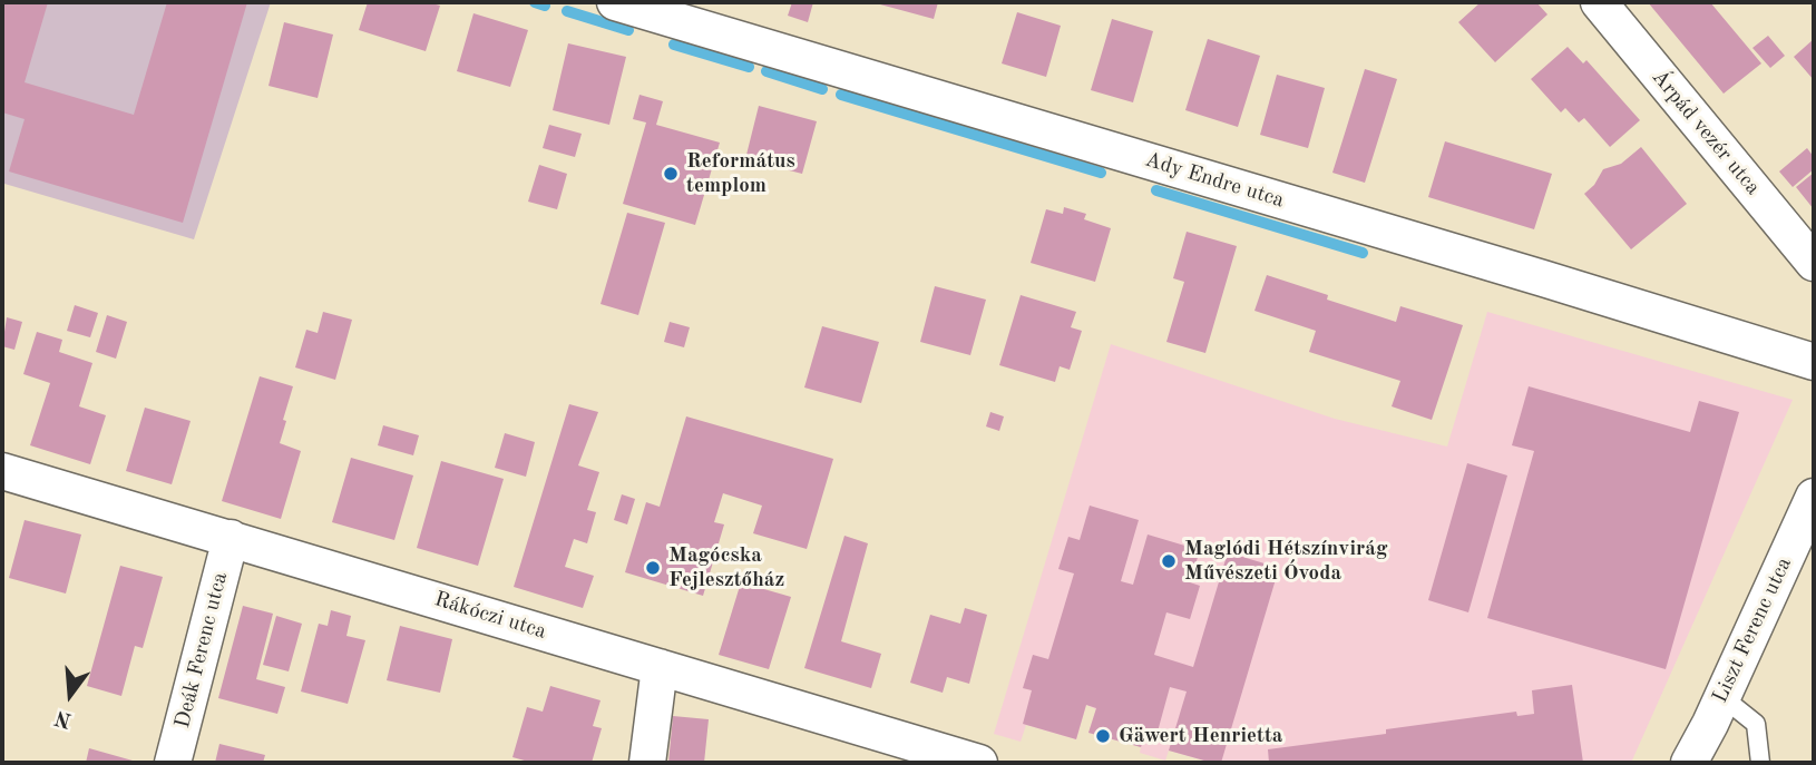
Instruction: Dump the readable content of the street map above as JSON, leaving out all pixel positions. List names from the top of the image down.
{
  "streets": {
    "street": [
      "Árpád vezér utca",
      "Ady Endre utca",
      "Rákóczi utca",
      "Liszt Ferenc utca",
      "Deák Ferenc utca"
    ]
  },
  "crossings": [
    ["Rákóczi utca", "Deák Ferenc utca"]
  ],
  "places": [
    "Református templom",
    "Maglódi Hétszínvirág Művészeti Óvoda",
    "Magócska Fejlesztőház",
    "Gäwert Henrietta"
  ],
  "north": "bottom"
}
